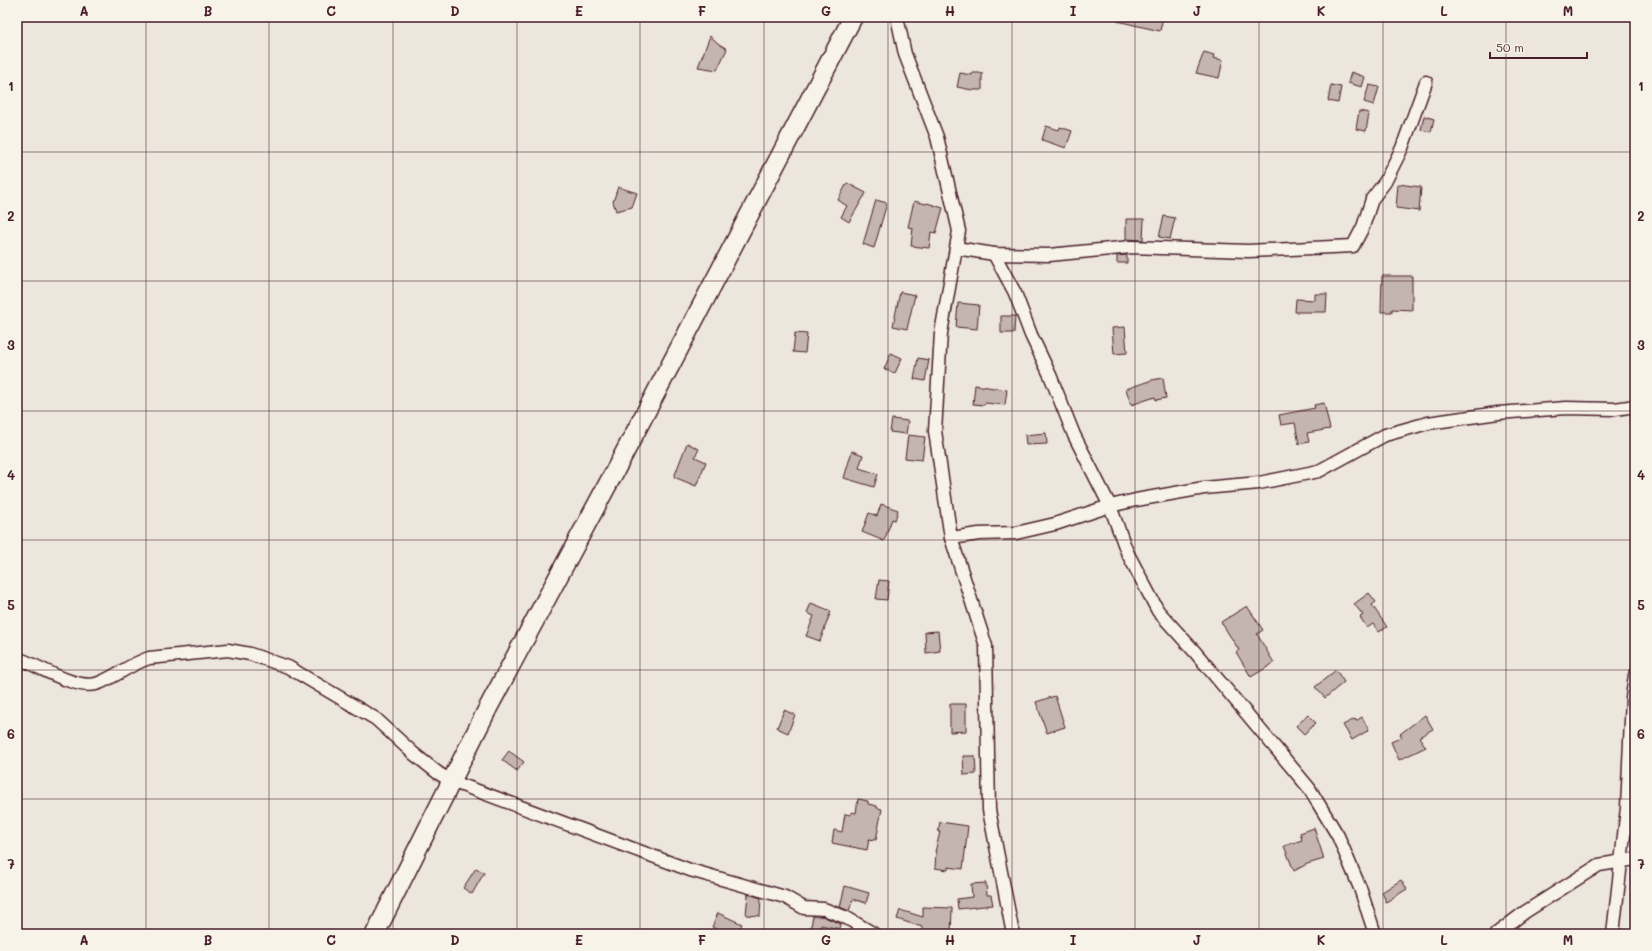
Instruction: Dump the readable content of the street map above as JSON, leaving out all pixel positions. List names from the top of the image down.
{
  "scale_bar": "50 m",
  "grid": {
    "columns": [
      "A",
      "B",
      "C",
      "D",
      "E",
      "F",
      "G",
      "H",
      "I",
      "J",
      "K",
      "L",
      "M"
    ],
    "rows": [
      "1",
      "2",
      "3",
      "4",
      "5",
      "6",
      "7"
    ]
  }
}
